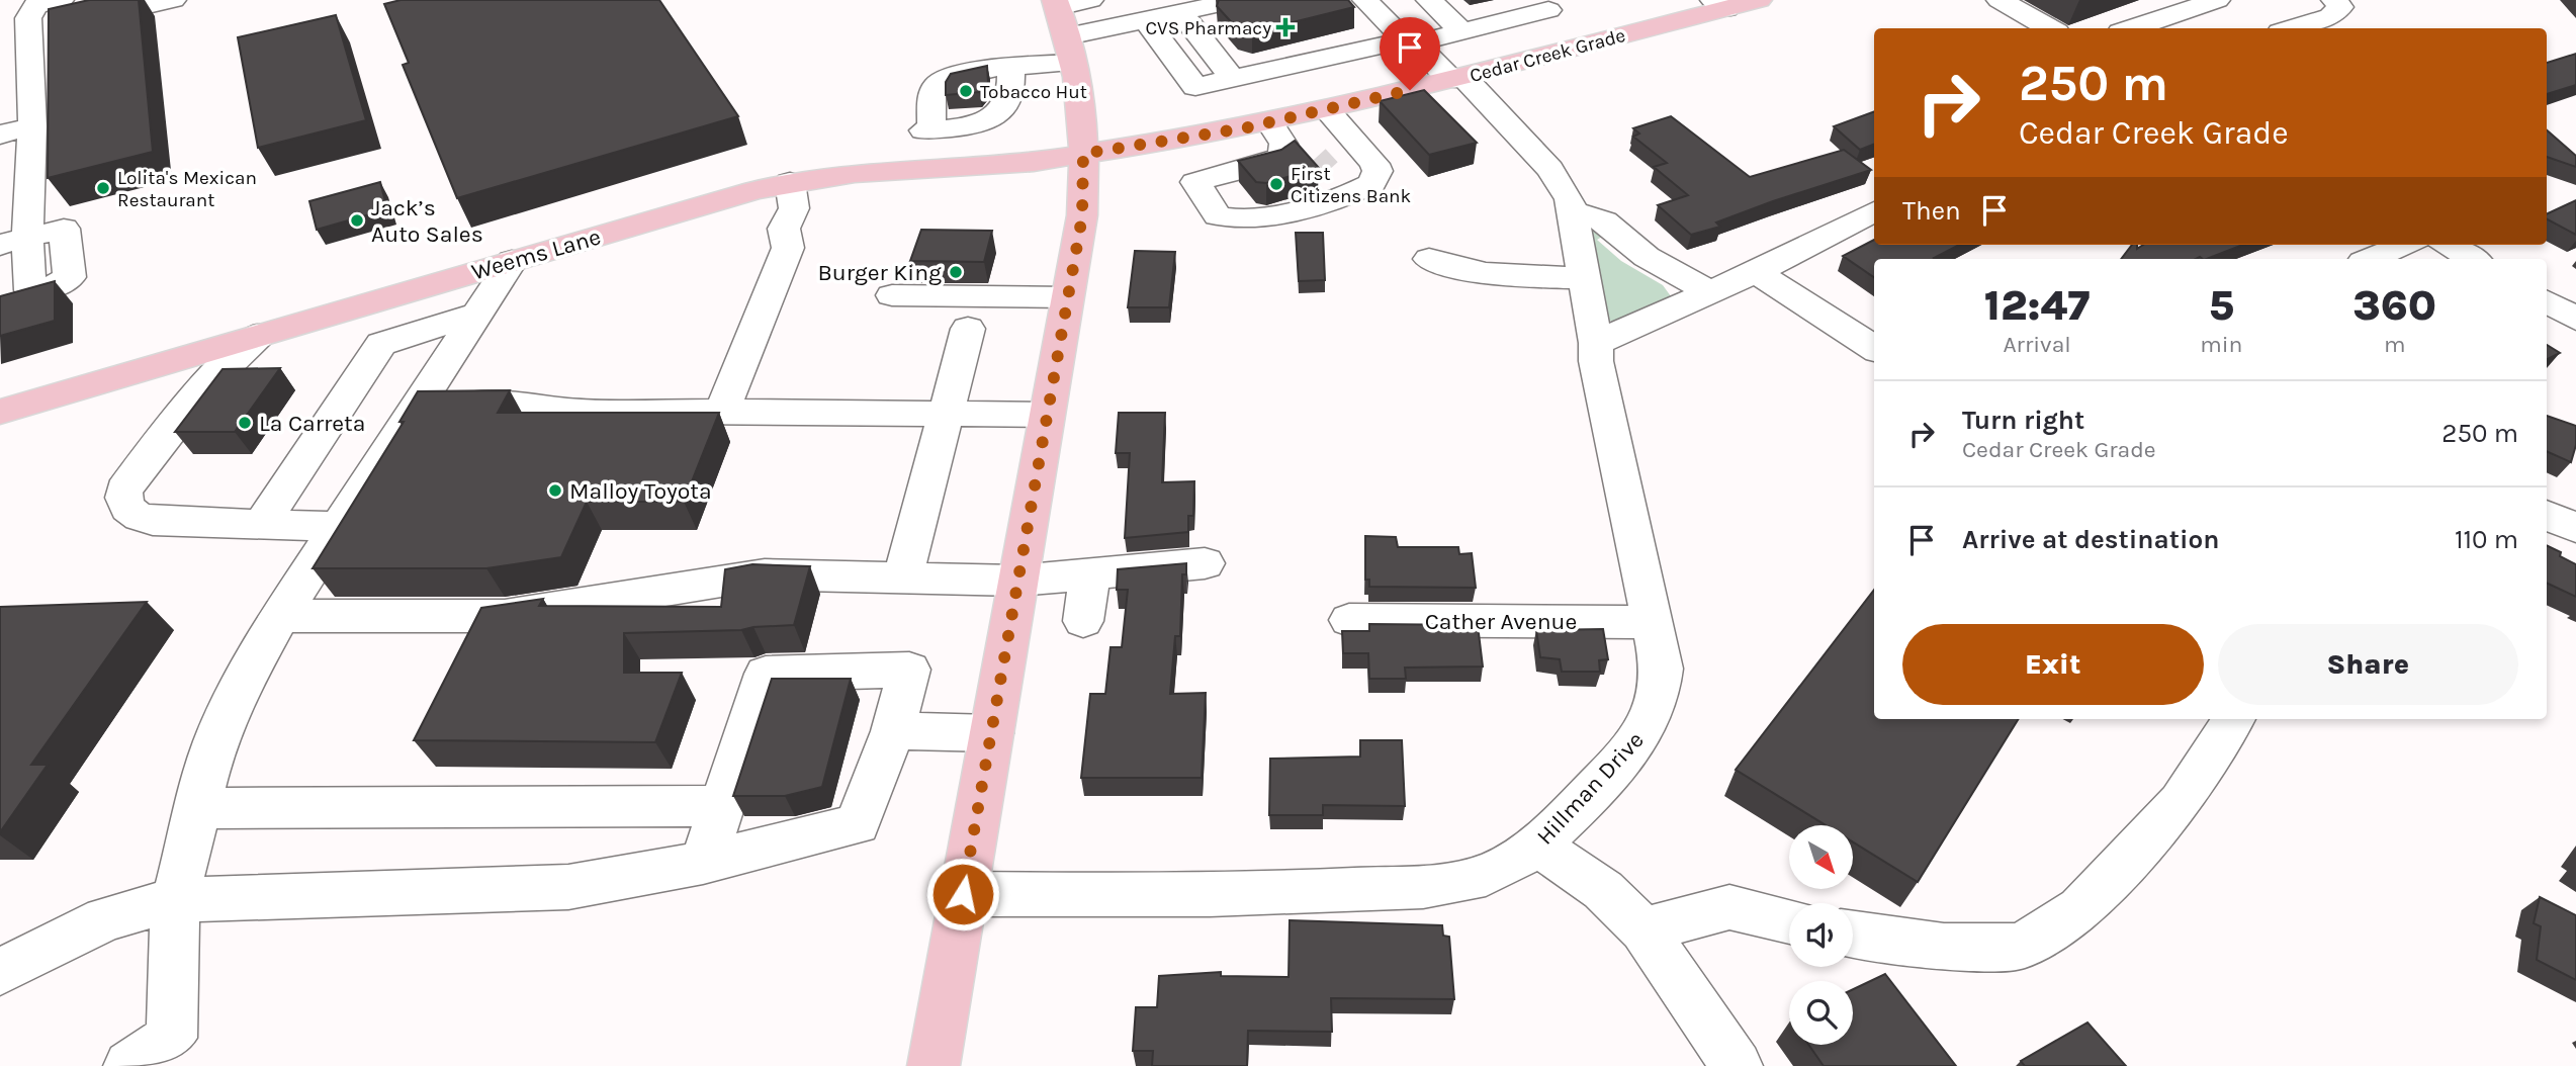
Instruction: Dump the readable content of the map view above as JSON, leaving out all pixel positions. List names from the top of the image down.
{
  "streets": {
    "main road": ["Cedar Creek Grade", "Weems Lane"],
    "street": ["Cather Avenue", "Hillman Drive"]
  },
  "crossings": [
    ["Cedar Creek Grade", "Weems Lane"],
    ["Cedar Creek Grade", "Hillman Drive"],
    ["Cather Avenue", "Hillman Drive"]
  ],
  "places": {
    "health": ["CVS Pharmacy"],
    "other": [
      "Tobacco Hut",
      "First Citizens Bank",
      "Lolita's Mexican Restaurant",
      "Jack’s Auto Sales",
      "Burger King",
      "La Carreta",
      "Malloy Toyota"
    ]
  },
  "north": "bottom right",
  "page": {
    "turn": ["250 m", "Cedar Creek Grade"],
    "then": "Then",
    "eta": [
      "12:47",
      "Arrival",
      "5",
      "min",
      "360",
      "m"
    ],
    "list": [
      {
        "name": "Turn right",
        "note": "Cedar Creek Grade",
        "value": "250 m"
      },
      {
        "name": "Arrive at destination",
        "value": "110 m"
      }
    ],
    "buttons": ["Exit", "Share"]
  }
}
